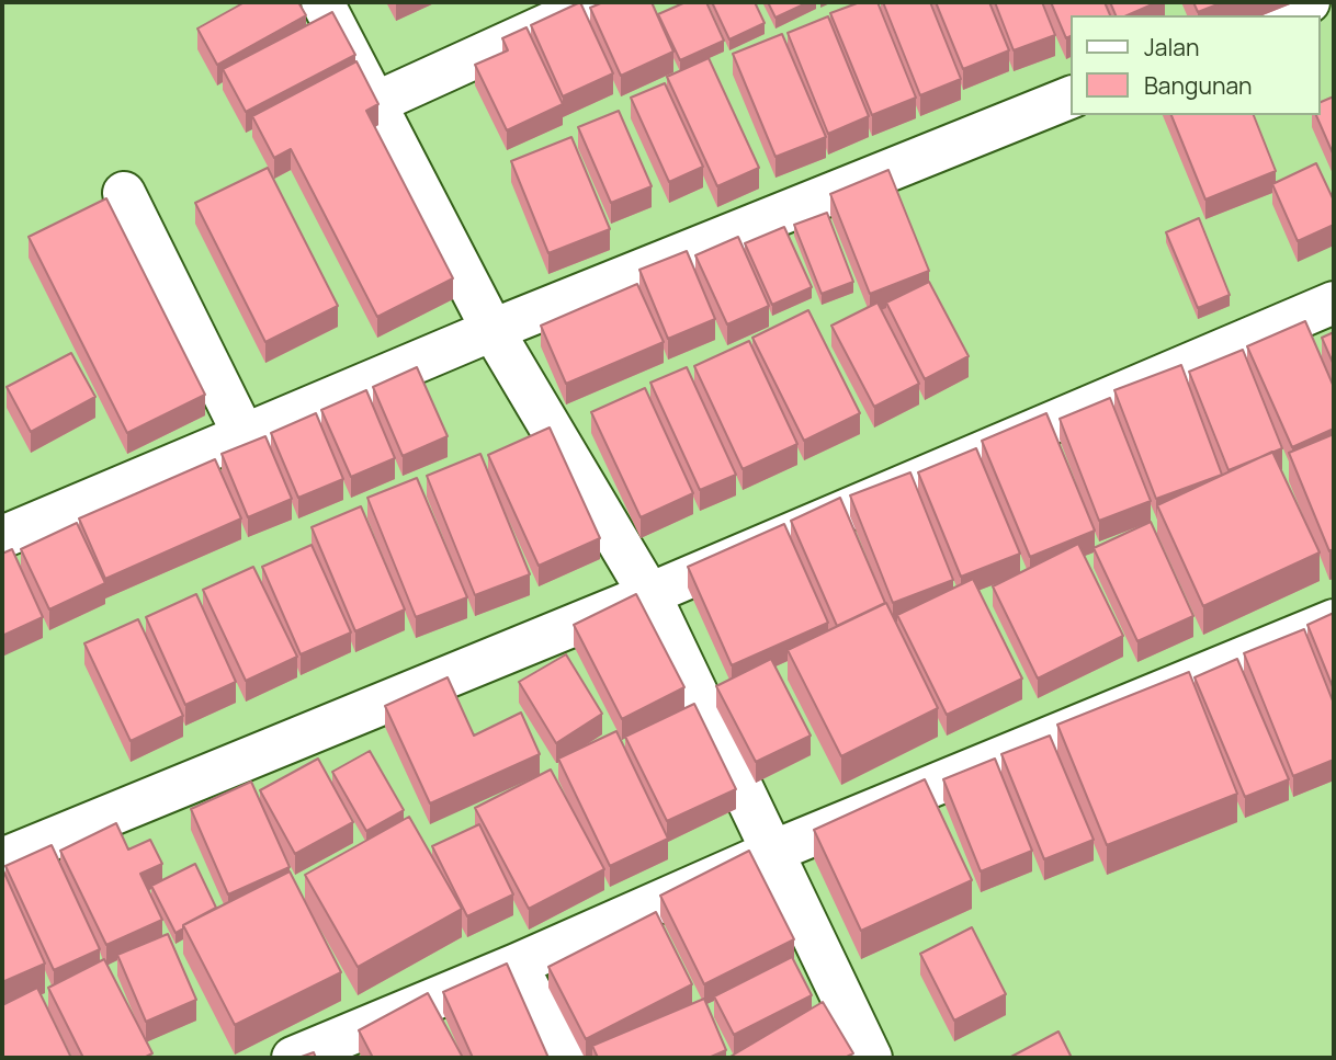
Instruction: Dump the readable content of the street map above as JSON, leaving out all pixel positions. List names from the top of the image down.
{
  "legend": ["Jalan", "Bangunan"]
}
